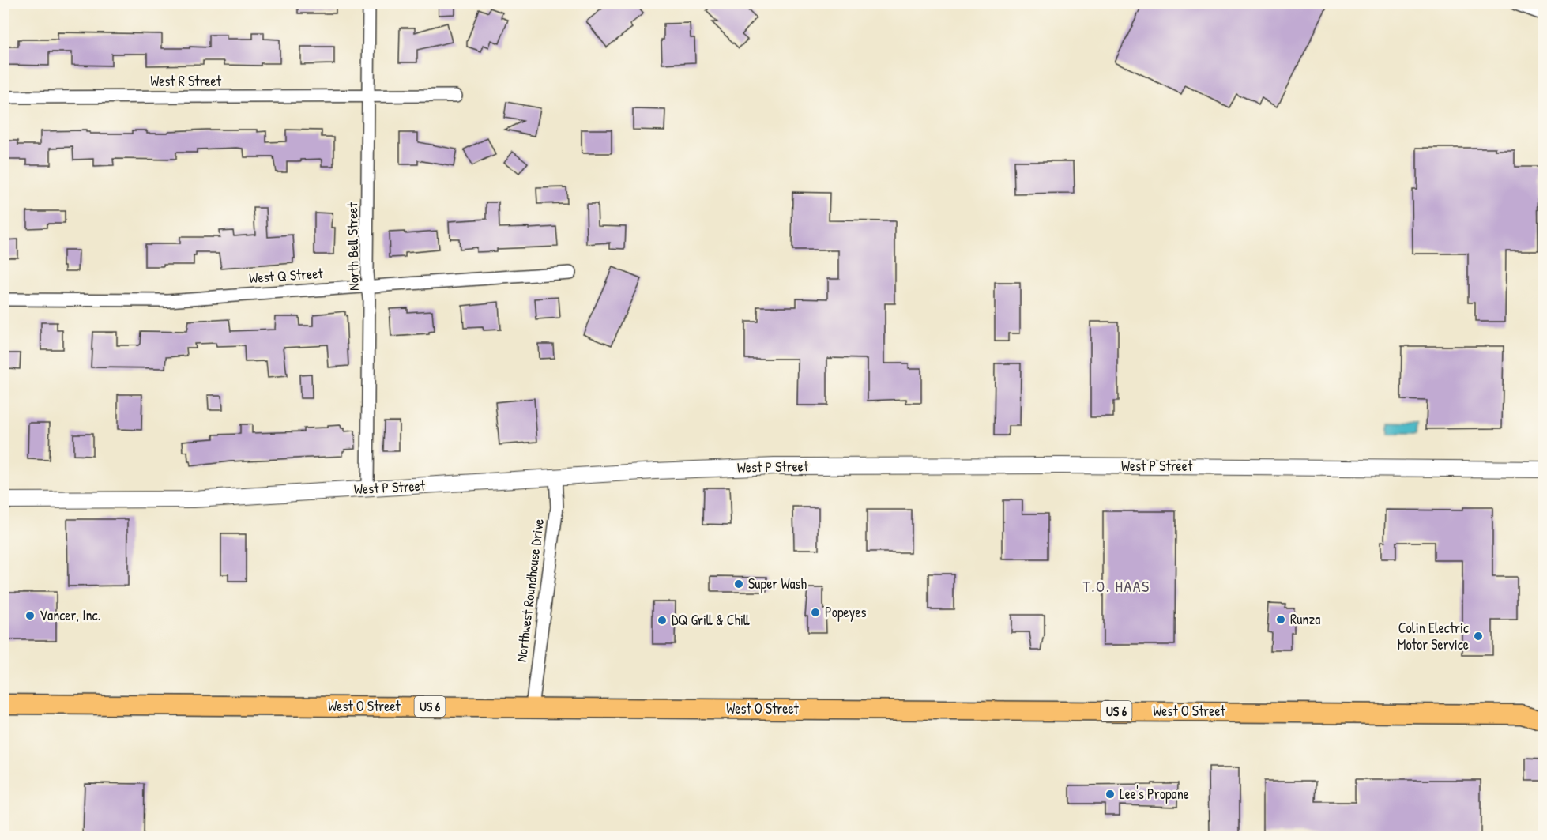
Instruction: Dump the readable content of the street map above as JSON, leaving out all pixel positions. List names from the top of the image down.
{
  "streets": {
    "main road": ["West O Street", "US 6"],
    "street": [
      "West R Street",
      "North Bell Street",
      "West Q Street",
      "West P Street",
      "Northwest Roundhouse Drive"
    ]
  },
  "crossings": [
    ["West R Street", "North Bell Street"],
    ["North Bell Street", "West Q Street"],
    ["North Bell Street", "West P Street"],
    ["West P Street", "Northwest Roundhouse Drive"],
    ["Northwest Roundhouse Drive", "West O Street"]
  ],
  "districts": ["T.O. HAAS"],
  "places": [
    "Super Wash",
    "Popeyes",
    "Vancer, Inc.",
    "Runza",
    "DQ Grill & Chill",
    "Colin Electric Motor Service",
    "Lee's Propane"
  ]
}
